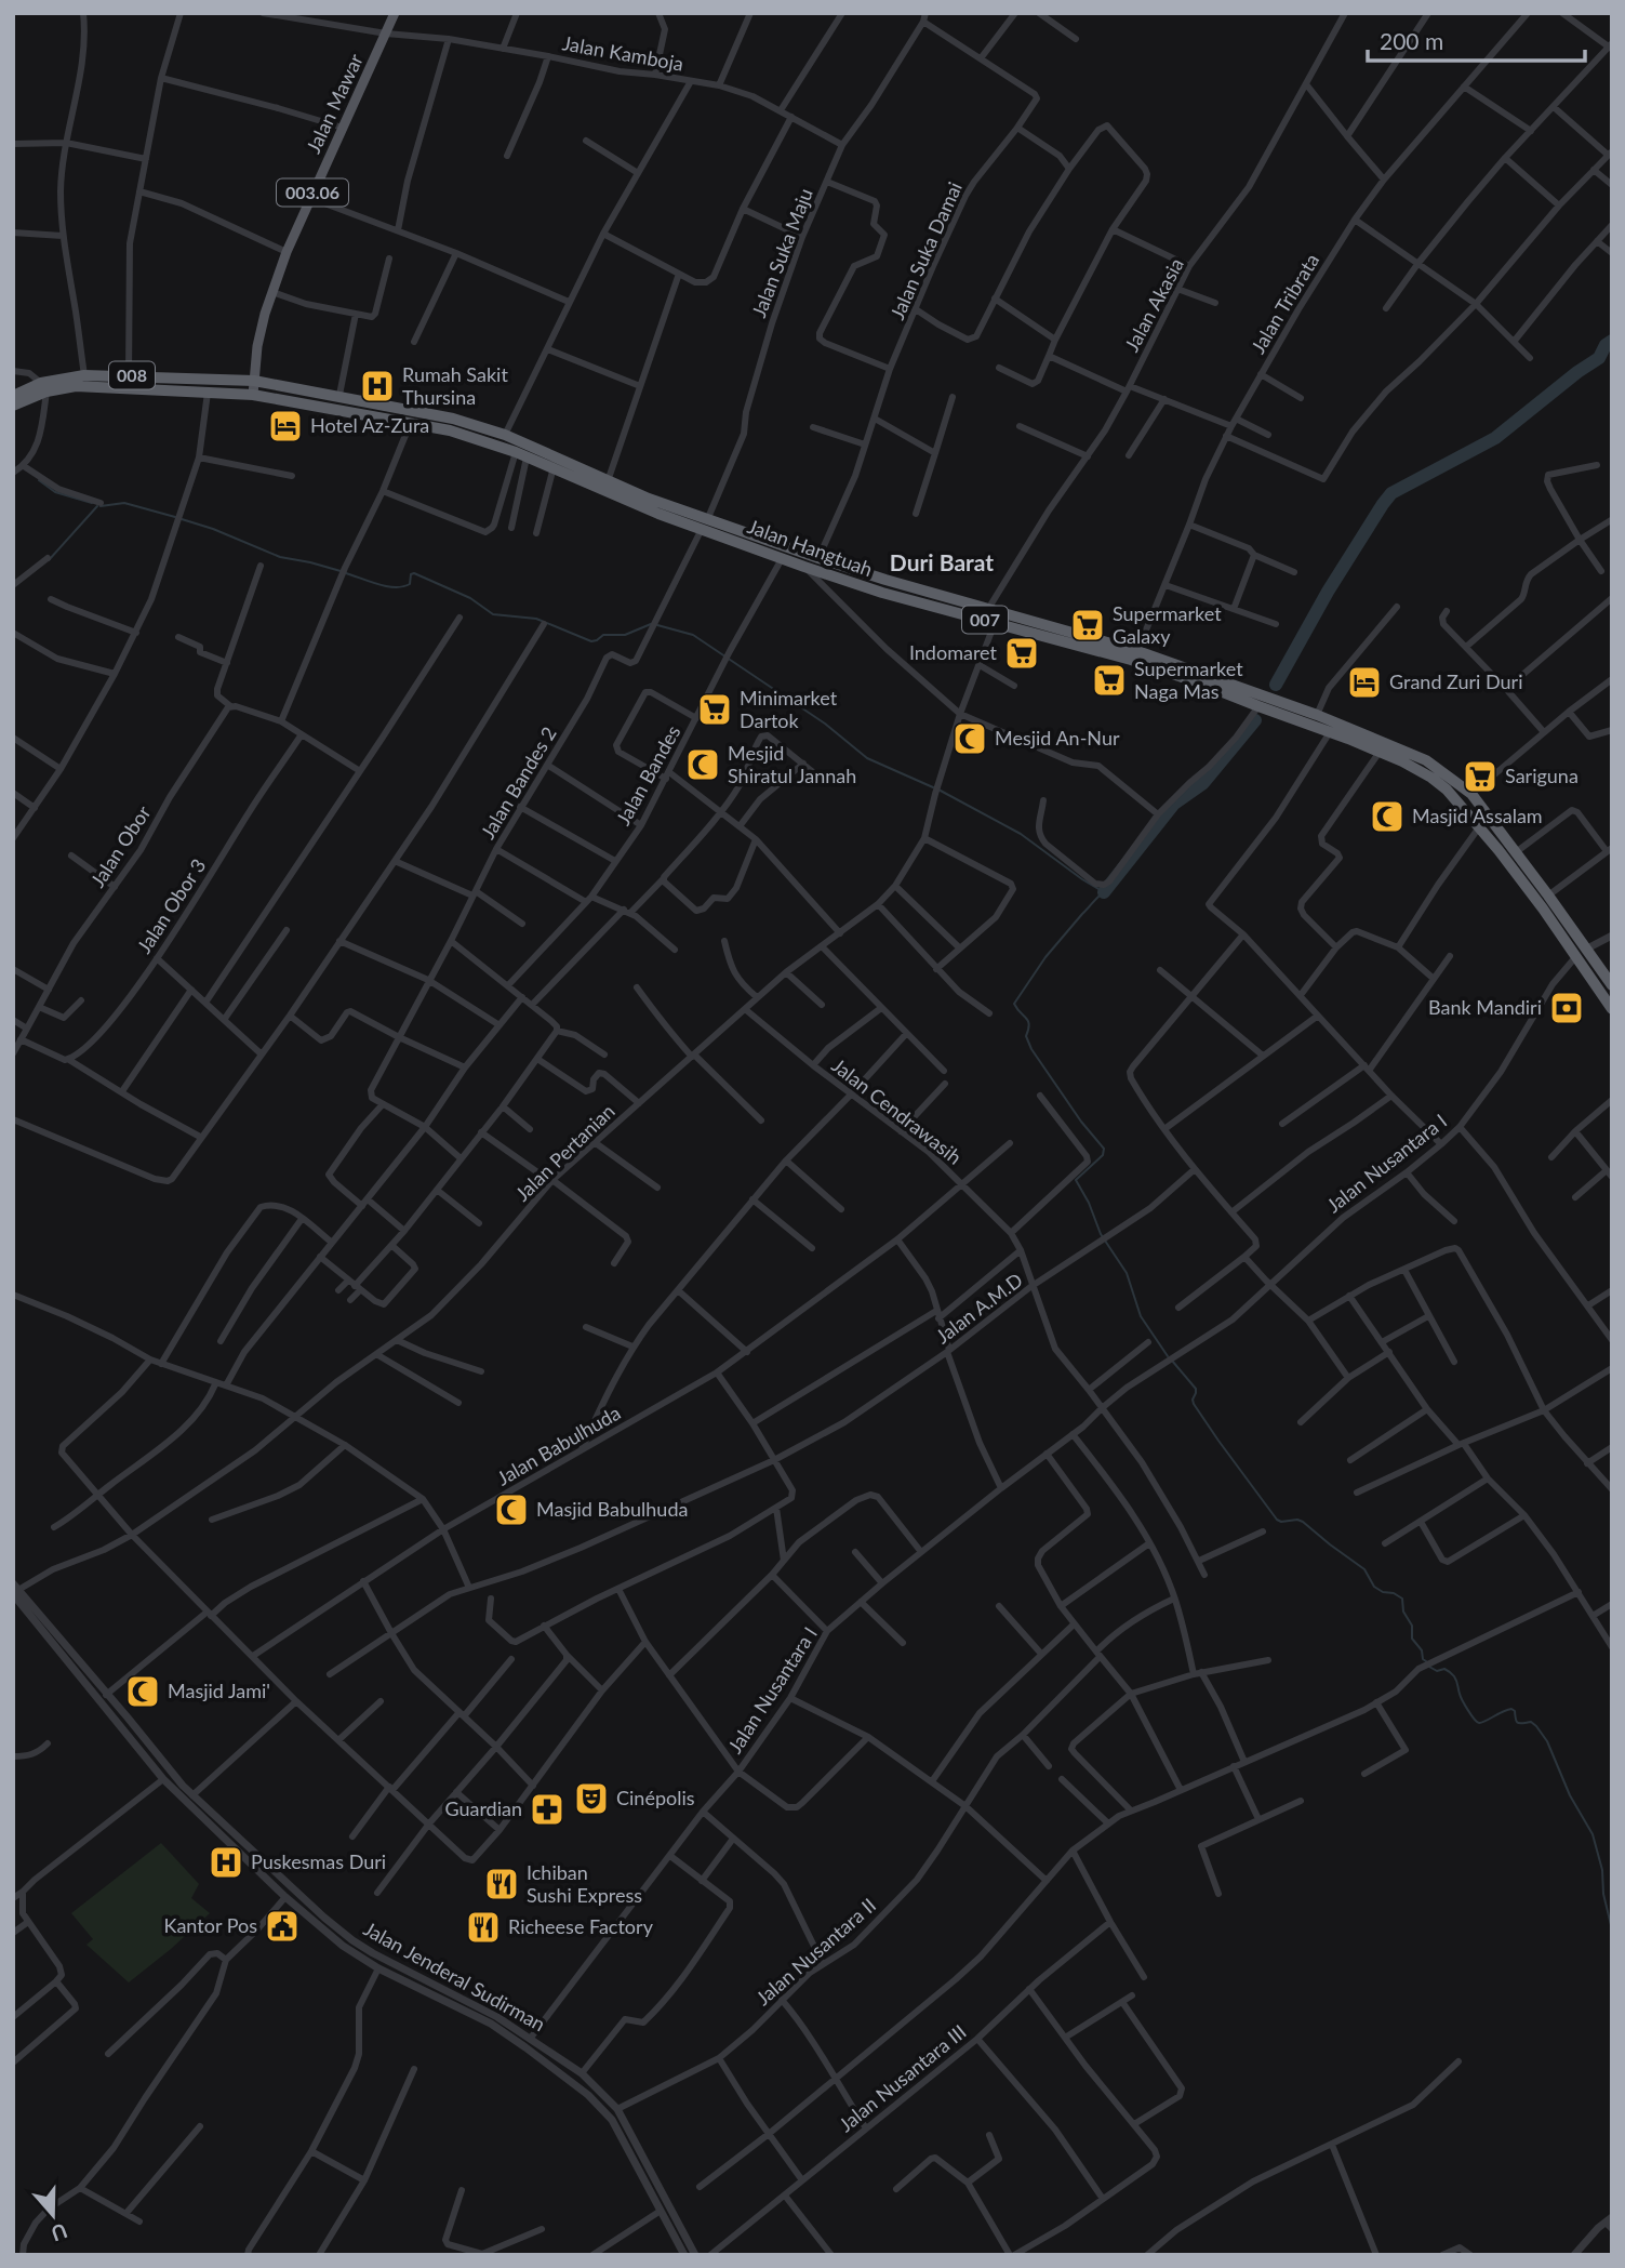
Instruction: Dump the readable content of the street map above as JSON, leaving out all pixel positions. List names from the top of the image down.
{
  "streets": {
    "highway": ["008", "Jalan Hangtuah", "007"],
    "main road": ["Jalan Mawar", "003.06"],
    "street": [
      "Jalan Kamboja",
      "Jalan Suka Damai",
      "Jalan Suka Maju",
      "Jalan Tribrata",
      "Jalan Akasia",
      "Jalan Bandes",
      "Jalan Bandes 2",
      "Jalan Obor",
      "Jalan Obor 3",
      "Jalan Cendrawasih",
      "Jalan Pertanian",
      "Jalan Nusantara I",
      "Jalan A.M.D",
      "Jalan Babulhuda",
      "Jalan Nusantara II",
      "Jalan Jenderal Sudirman",
      "Jalan Nusantara III"
    ]
  },
  "crossings": [
    ["Jalan Kamboja", "Jalan Mawar"],
    ["Jalan Kamboja", "Jalan Suka Maju"],
    ["Jalan Mawar", "Jalan Hangtuah"],
    ["Jalan Suka Damai", "Jalan Suka Maju"],
    ["Jalan Suka Damai", "Jalan Hangtuah"],
    ["Jalan Suka Maju", "Jalan Hangtuah"],
    ["Jalan Suka Maju", "Jalan Bandes 2"],
    ["Jalan Tribrata", "Jalan Hangtuah"],
    ["Jalan Akasia", "Jalan Hangtuah"],
    ["Jalan Hangtuah", "Jalan Bandes"],
    ["Jalan Hangtuah", "Jalan Bandes 2"],
    ["Jalan Hangtuah", "Jalan Pertanian"],
    ["Jalan Hangtuah", "Jalan Nusantara I"],
    ["Jalan Cendrawasih", "Jalan Pertanian"],
    ["Jalan Cendrawasih", "Jalan Nusantara I"],
    ["Jalan Cendrawasih", "Jalan A.M.D"],
    ["Jalan Cendrawasih", "Jalan Babulhuda"],
    ["Jalan Pertanian", "Jalan Jenderal Sudirman"],
    ["Jalan Nusantara I", "Jalan Jenderal Sudirman"],
    ["Jalan Nusantara II", "Jalan Jenderal Sudirman"]
  ],
  "districts": ["Duri Barat"],
  "places": {
    "hospital": ["Rumah Sakit Thursina", "Puskesmas Duri"],
    "hotel": ["Hotel Az-Zura", "Grand Zuri Duri"],
    "supermarket": [
      "Supermarket Galaxy",
      "Indomaret",
      "Supermarket Naga Mas",
      "Minimarket Dartok",
      "Sariguna"
    ],
    "mosque": [
      "Mesjid An-Nur",
      "Mesjid Shiratul Jannah",
      "Masjid Assalam",
      "Masjid Babulhuda",
      "Masjid Jami'"
    ],
    "bank": ["Bank Mandiri"],
    "theatre": ["Cinépolis"],
    "pharmacy": ["Guardian"],
    "restaurant": ["Ichiban Sushi Express", "Richeese Factory"],
    "public building": ["Kantor Pos"]
  },
  "scale_bar": "200 m",
  "north": "bottom"
}
